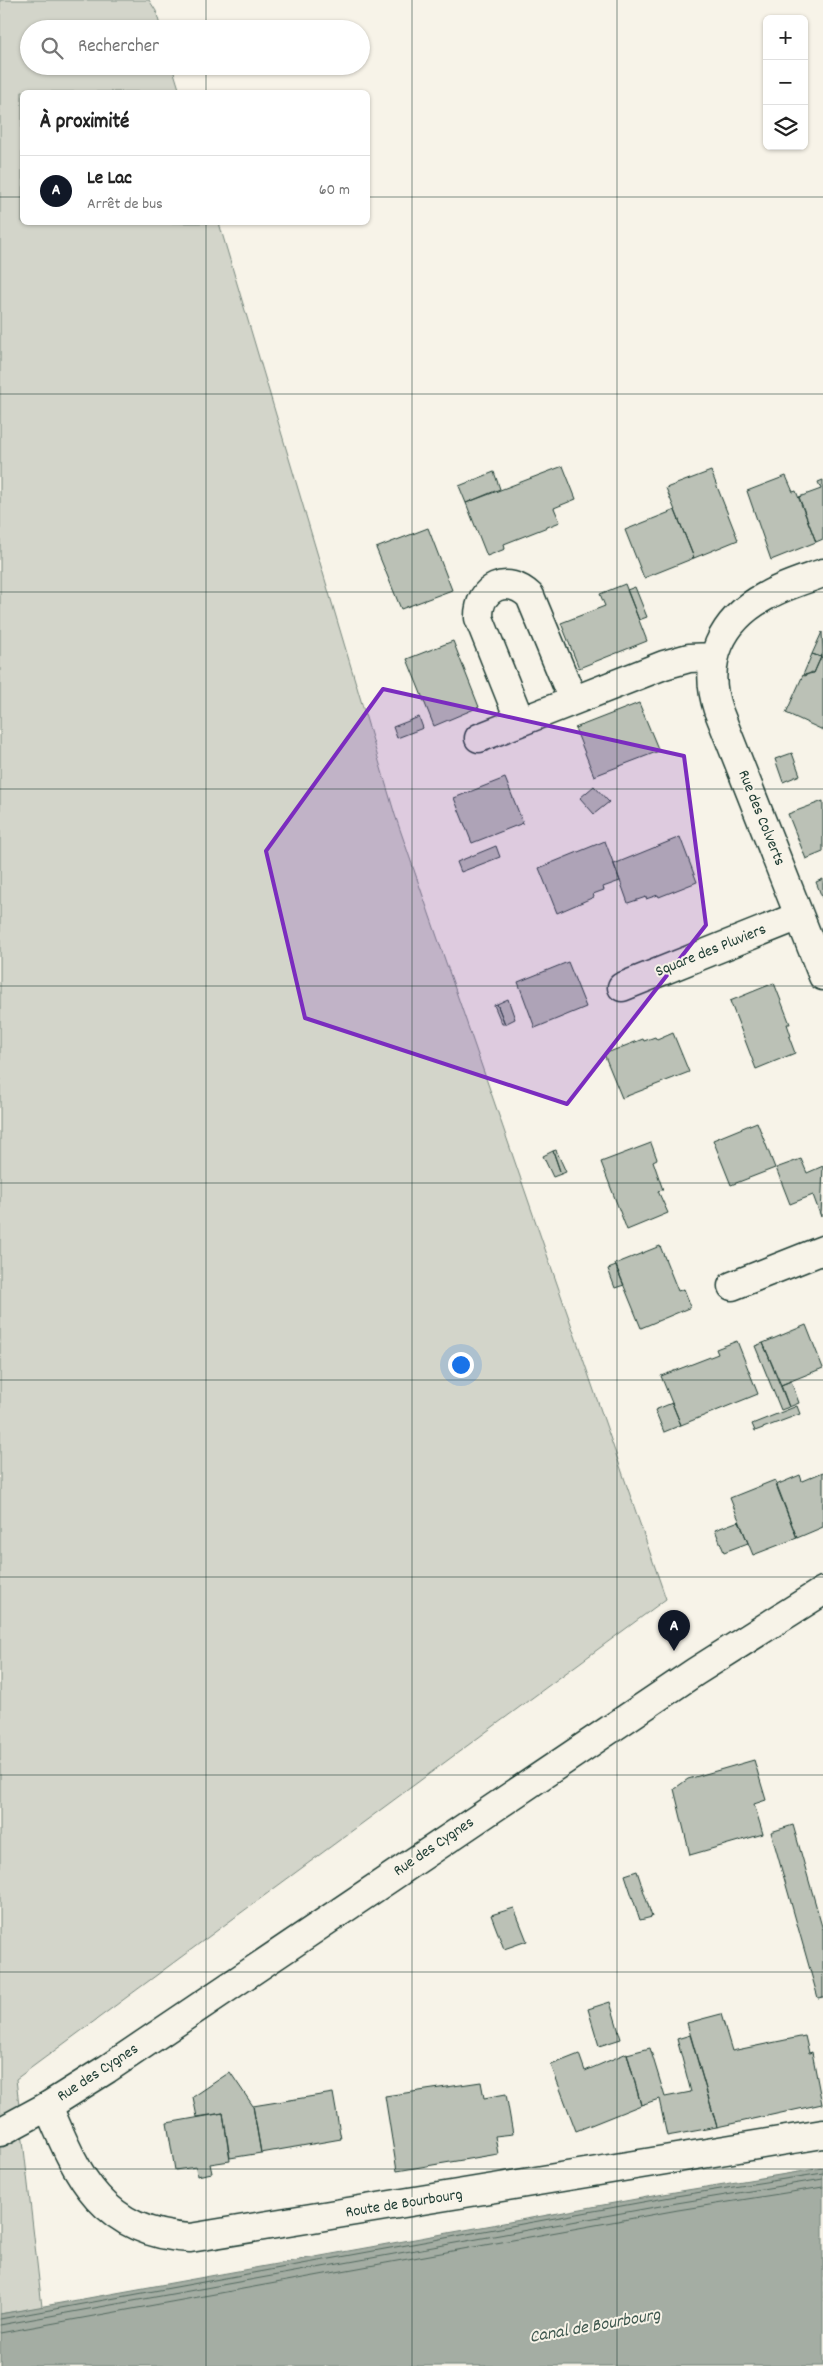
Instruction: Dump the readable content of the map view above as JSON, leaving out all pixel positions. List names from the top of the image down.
{
  "streets": {
    "street": [
      "Rue des Colverts",
      "Square des Pluviers",
      "Rue des Cygnes",
      "Route de Bourbourg"
    ]
  },
  "crossings": [
    ["Rue des Colverts", "Square des Pluviers"],
    ["Rue des Cygnes", "Route de Bourbourg"]
  ],
  "water": ["Canal de Bourbourg"],
  "page": {
    "map_buttons": ["+", "−"],
    "search": "Rechercher",
    "heading": "À proximité",
    "list": [
      {
        "mark": "A",
        "name": "Le Lac",
        "note": "Arrêt de bus",
        "value": "60 m"
      }
    ],
    "pins": "A"
  }
}
